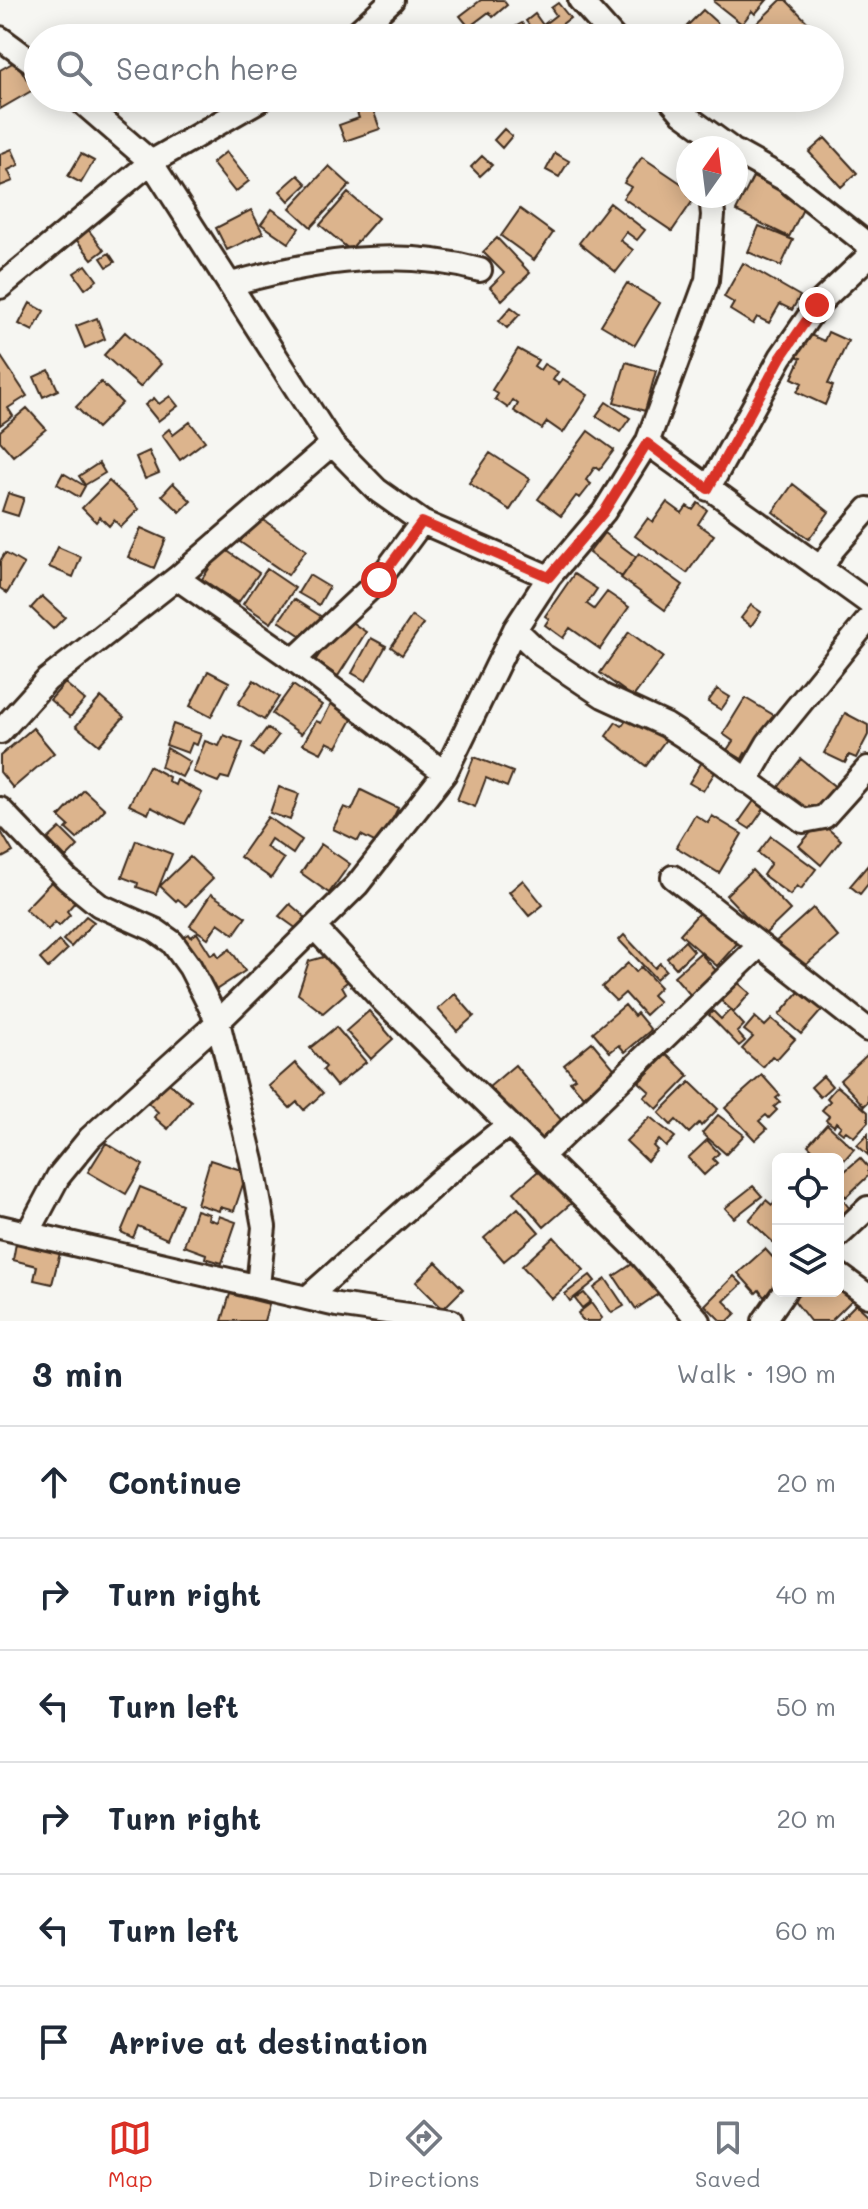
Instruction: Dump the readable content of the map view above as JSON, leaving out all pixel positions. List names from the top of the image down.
{
  "north": "top",
  "page": {
    "search": "Search here",
    "heading": ["3 min", "Walk · 190 m"],
    "list": [
      ["Continue", "20 m"],
      ["Turn right", "40 m"],
      ["Turn left", "50 m"],
      ["Turn right", "20 m"],
      ["Turn left", "60 m"],
      "Arrive at destination"
    ],
    "nav": ["Map", "Directions", "Saved"]
  }
}
